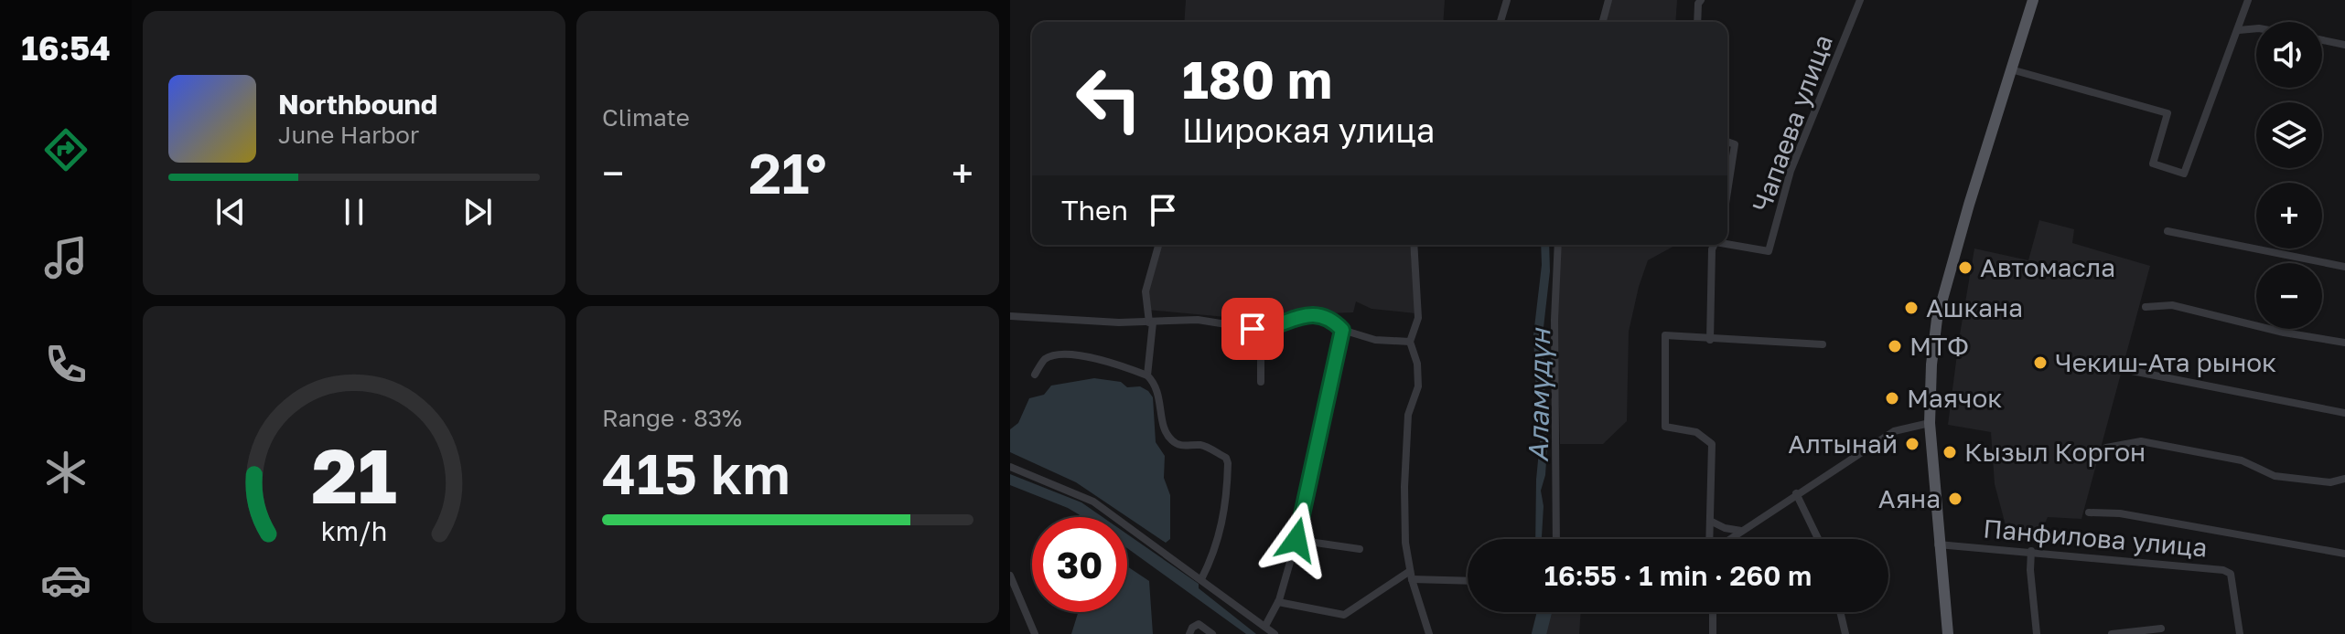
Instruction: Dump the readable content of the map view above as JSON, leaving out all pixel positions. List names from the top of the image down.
{
  "streets": {
    "street": ["Чапаева улица", "Панфилова улица"]
  },
  "water": ["Аламүдүн"],
  "places": [
    "Автомасла",
    "Ашкана",
    "МТФ",
    "Чекиш-Ата рынок",
    "Маячок",
    "Алтынай",
    "Кызыл Коргон",
    "Аяна"
  ],
  "page": {
    "tabs": "16:54",
    "tile": [
      "Climate",
      ["Range · 83%", "415 km"]
    ],
    "map_buttons": ["+", "−"],
    "turn": ["180 m", "Широкая улица"],
    "song": ["Northbound", "June Harbor"],
    "heat": ["−", "21°", "+"],
    "then": "Then",
    "limit": "30",
    "trip": "16:55 · 1 min · 260 m",
    "gauge": ["21", "km/h"]
  }
}
